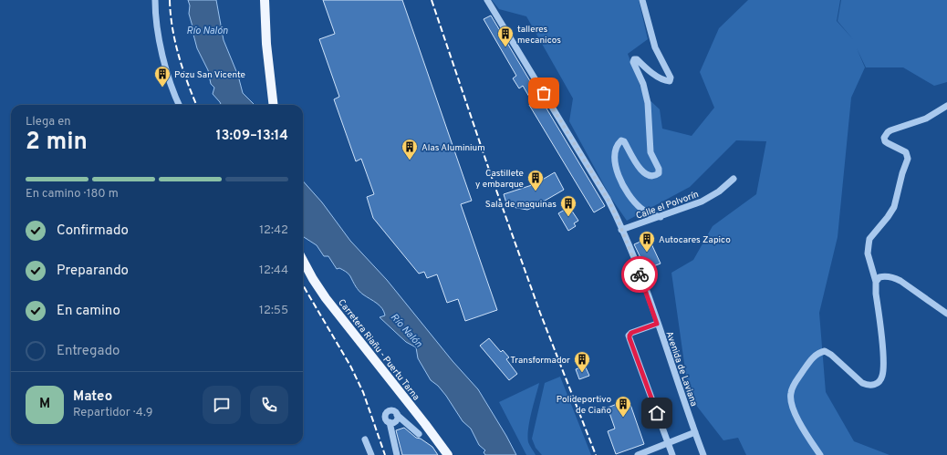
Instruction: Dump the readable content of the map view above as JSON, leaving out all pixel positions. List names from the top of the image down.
{
  "streets": {
    "main road": ["Carretera Riañu - Puertu Tarna"],
    "street": ["Calle el Polvorín", "Avenida de Laviana"]
  },
  "crossings": [
    ["Calle el Polvorín", "Avenida de Laviana"]
  ],
  "water": ["Río Nalón"],
  "places": {
    "building": [
      "talleres mecanicos",
      "Pozu San Vicente",
      "Alas Aluminium",
      "Castillete y embarque",
      "Sala de maquinas",
      "Autocares Zapico",
      "Transformador",
      "Polideportivo de Ciaño"
    ]
  },
  "page": {
    "heading": ["2 min", "Llega en", "13:09–13:14"],
    "panel": ["Mateo", "Repartidor · 4.9"],
    "bar": "En camino · 180 m",
    "list": [
      ["Confirmado", "12:42"],
      ["Preparando", "12:44"],
      ["En camino", "12:55"],
      "Entregado"
    ],
    "round": "M"
  }
}
